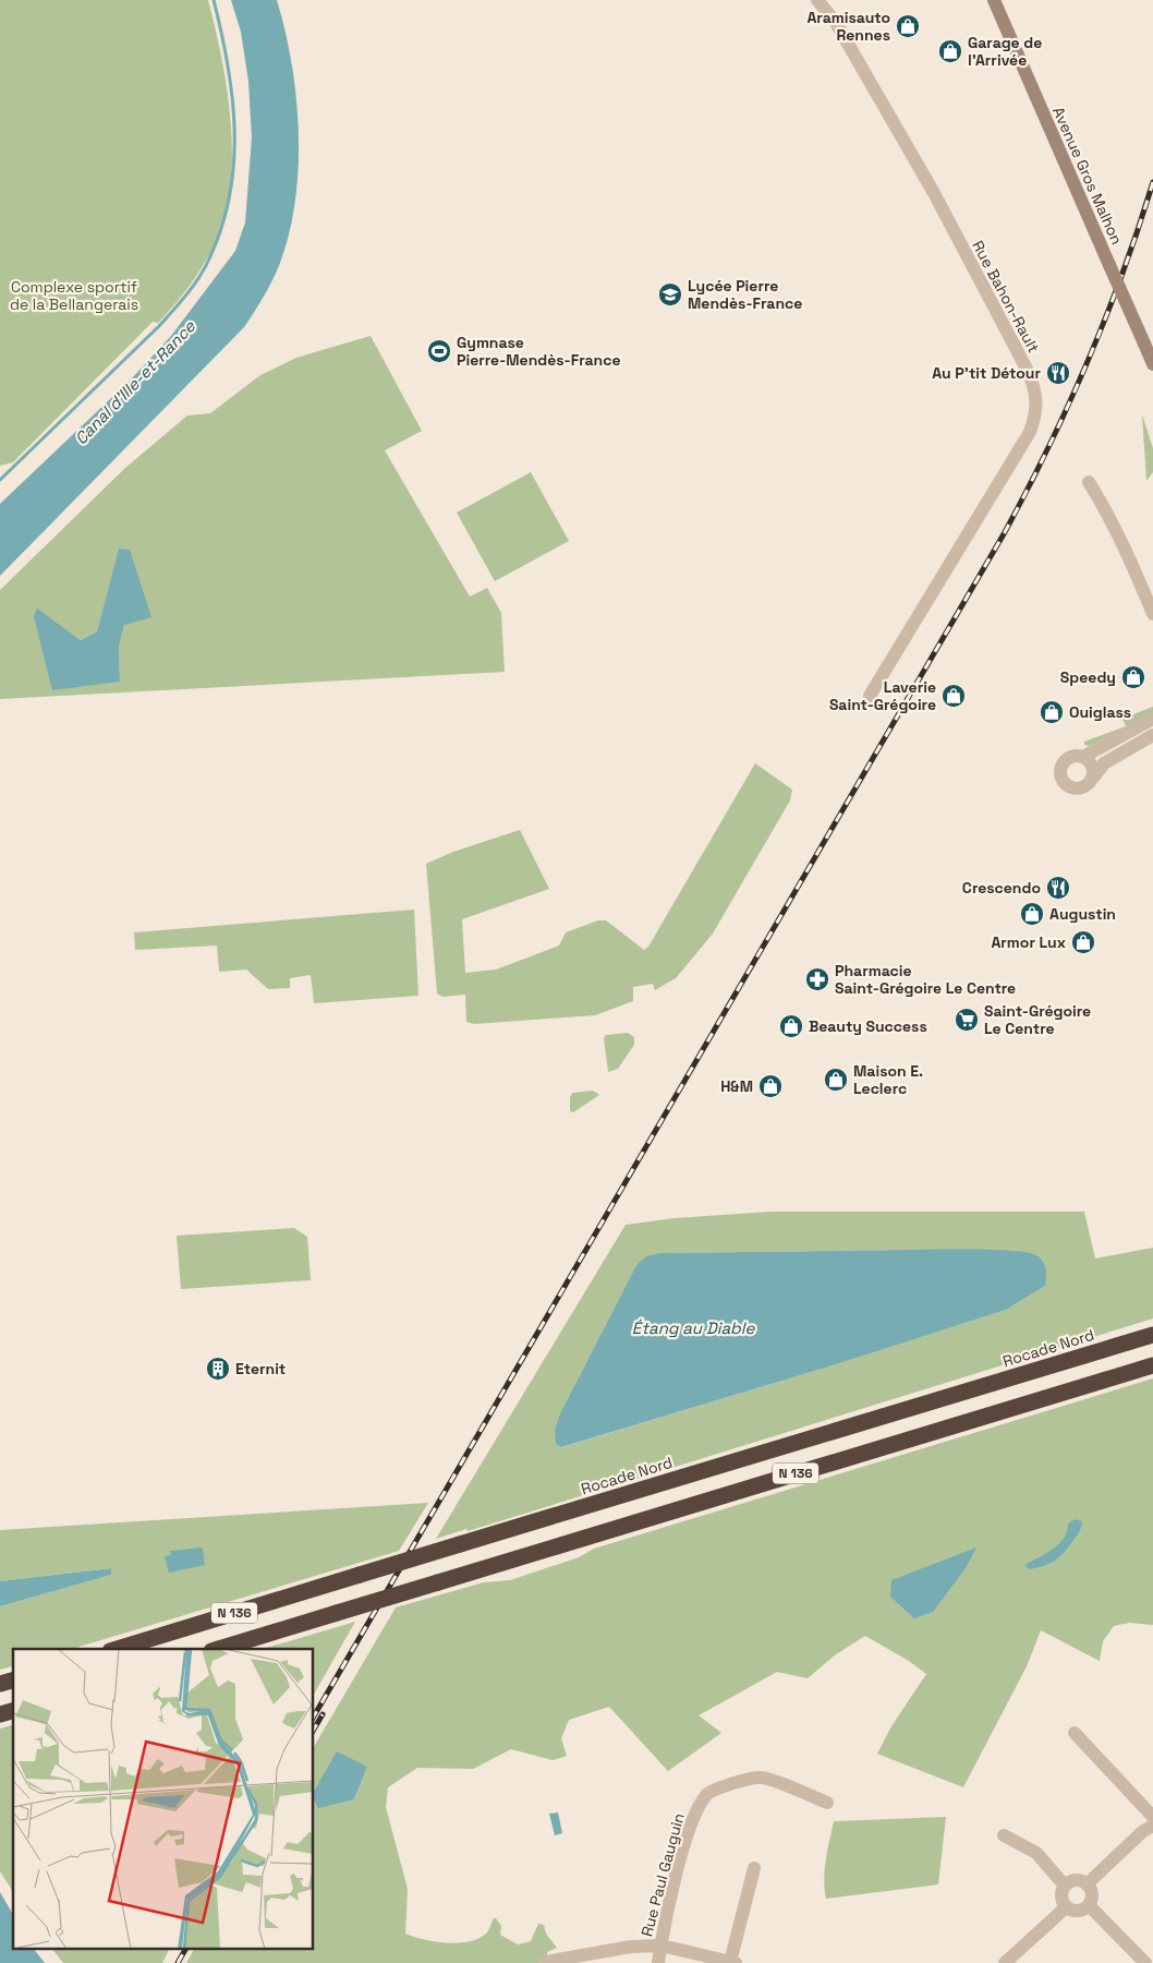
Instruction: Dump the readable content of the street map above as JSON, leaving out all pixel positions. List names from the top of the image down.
{
  "streets": {
    "highway": ["Rocade Nord", "N 136"],
    "main road": ["Avenue Gros Malhon"],
    "street": ["Rue Bahon-Rault", "Rue Paul Gauguin"]
  },
  "water": ["Canal d'Ille-et-Rance", "Étang au Diable"],
  "parks": ["Complexe sportif de la Bellangerais"],
  "places": {
    "shop": [
      "Aramisauto Rennes",
      "Garage de l'Arrivée",
      "Speedy",
      "Laverie Saint-Grégoire",
      "Ouiglass",
      "Augustin",
      "Armor Lux",
      "Beauty Success",
      "Maison E. Leclerc",
      "H&M"
    ],
    "school or university": ["Lycée Pierre Mendès-France"],
    "sports": ["Gymnase Pierre-Mendès-France"],
    "restaurant": ["Au P'tit Détour", "Crescendo"],
    "pharmacy": ["Pharmacie Saint-Grégoire Le Centre"],
    "supermarket": ["Saint-Grégoire Le Centre"],
    "building": ["Eternit"]
  }
}
